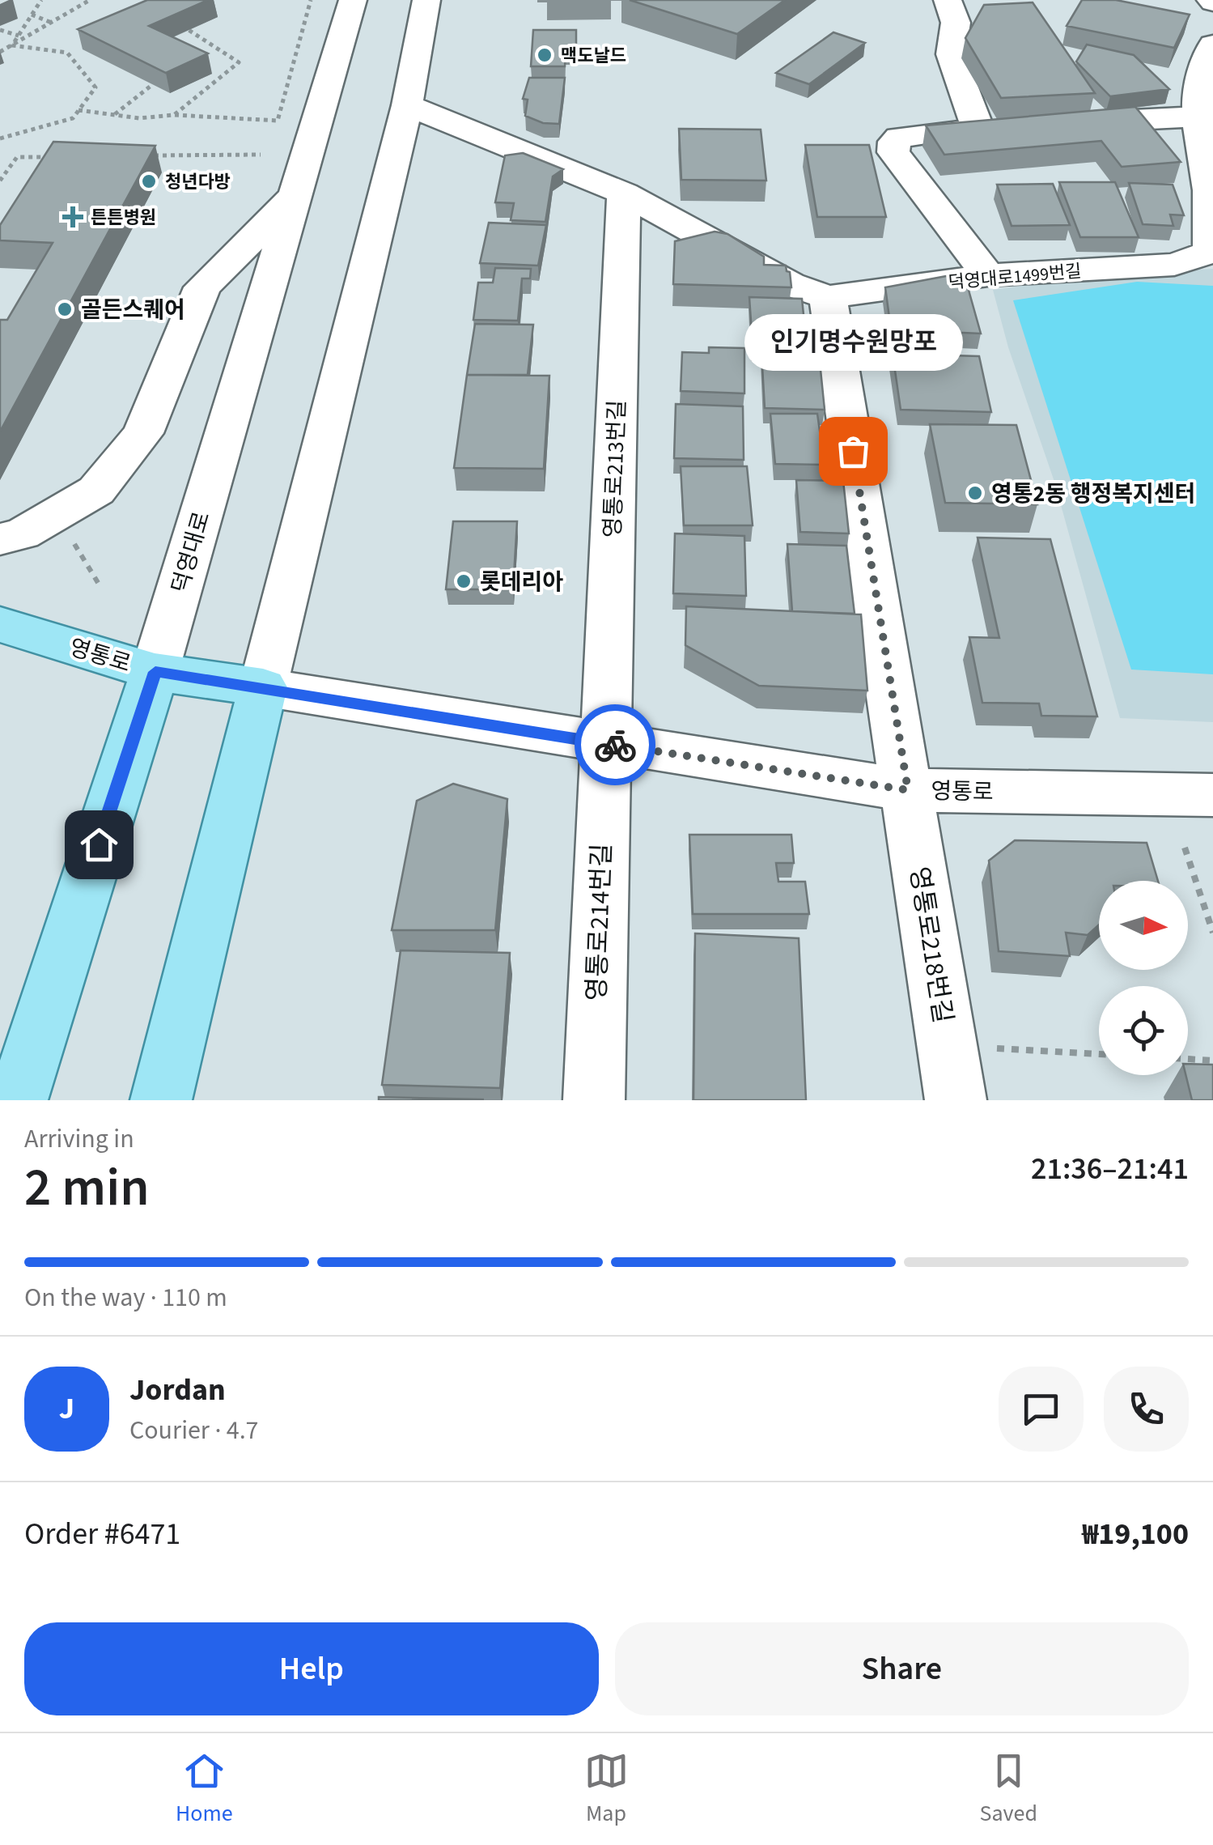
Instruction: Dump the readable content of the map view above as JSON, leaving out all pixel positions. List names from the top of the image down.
{
  "streets": {
    "main road": ["덕영대로", "영통로"],
    "street": [
      "덕영대로1499번길",
      "영통로213번길",
      "영통로214번길",
      "영통로218번길"
    ]
  },
  "crossings": [
    ["덕영대로1499번길", "영통로213번길"],
    ["덕영대로1499번길", "영통로218번길"],
    ["영통로213번길", "영통로"],
    ["영통로213번길", "영통로214번길"],
    ["덕영대로", "영통로"],
    ["영통로", "영통로214번길"],
    ["영통로", "영통로218번길"]
  ],
  "places": {
    "other": [
      "맥도날드",
      "청년다방",
      "골든스퀘어",
      "인기명수원망포",
      "영통2동 행정복지센터",
      "롯데리아"
    ],
    "health": ["튼튼병원"]
  },
  "north": "right",
  "page": {
    "bubble": "인기명수원망포",
    "heading": ["2 min", "Arriving in", "21:36–21:41"],
    "panel": [
      "Jordan",
      "Courier · 4.7",
      "Order #6471",
      "₩19,100"
    ],
    "bar": "On the way · 110 m",
    "round": "J",
    "buttons": ["Help", "Share"],
    "tabs": ["Home", "Map", "Saved"]
  }
}
